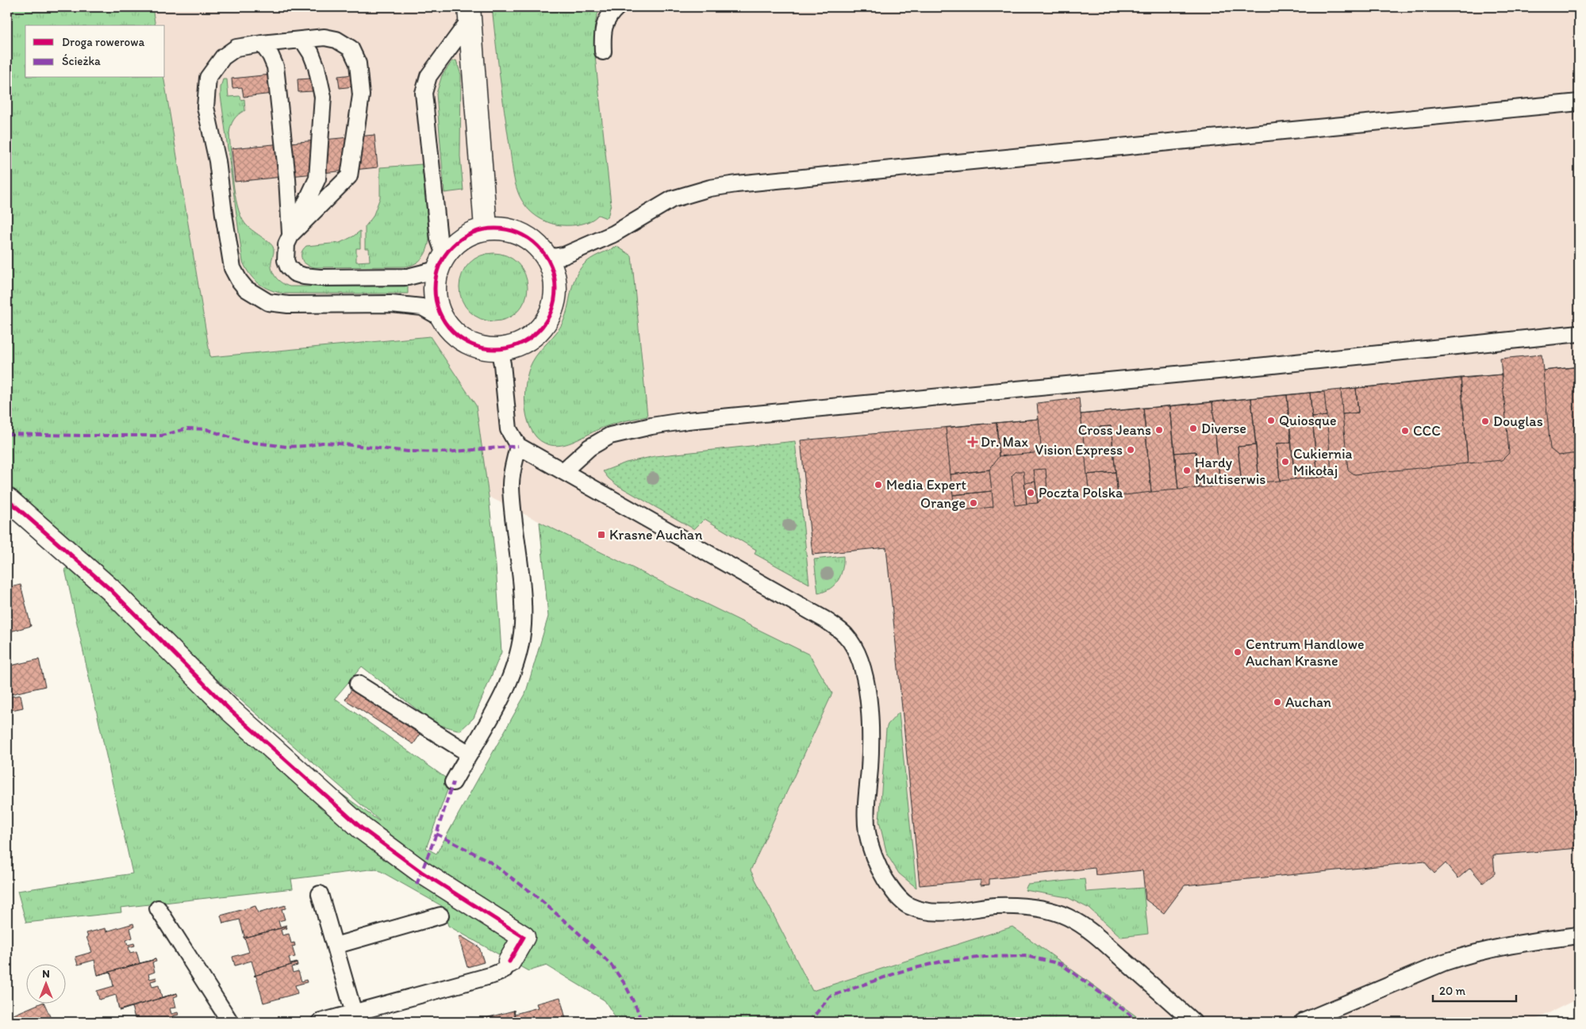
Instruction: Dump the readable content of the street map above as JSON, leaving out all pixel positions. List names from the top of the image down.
{
  "places": {
    "other": [
      "Quiosque",
      "Douglas",
      "Diverse",
      "Cross Jeans",
      "CCC",
      "Vision Express",
      "Cukiernia Mikołaj",
      "Hardy Multiserwis",
      "Media Expert",
      "Poczta Polska",
      "Orange",
      "Centrum Handlowe Auchan Krasne",
      "Auchan"
    ],
    "health": ["Dr. Max"],
    "transit": ["Krasne Auchan"]
  },
  "legend": ["Droga rowerowa", "Ścieżka"],
  "scale_bar": "20 m",
  "north": "top"
}
